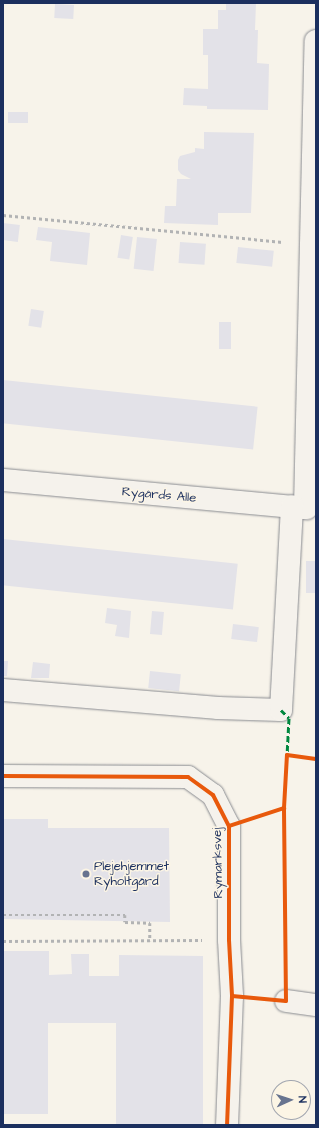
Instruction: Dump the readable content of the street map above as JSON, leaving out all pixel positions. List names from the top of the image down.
{
  "streets": {
    "street": ["Rygårds Alle", "Rymarksvej"]
  },
  "places": ["Plejehjemmet Ryholtgård"],
  "north": "right"
}
